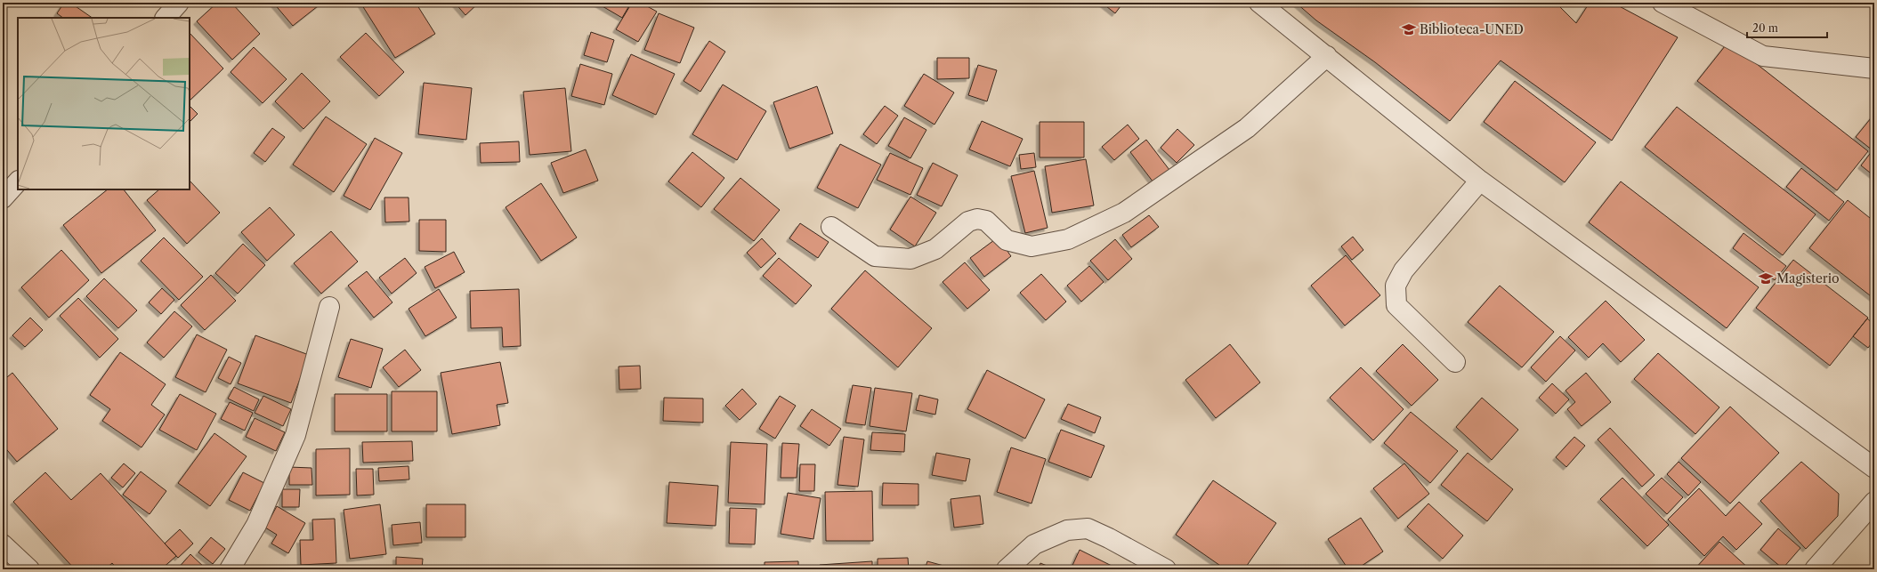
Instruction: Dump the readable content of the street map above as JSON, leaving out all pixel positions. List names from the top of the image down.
{
  "places": {
    "school or university": ["Biblioteca-UNED", "Magisterio"]
  },
  "scale_bar": "20 m"
}
